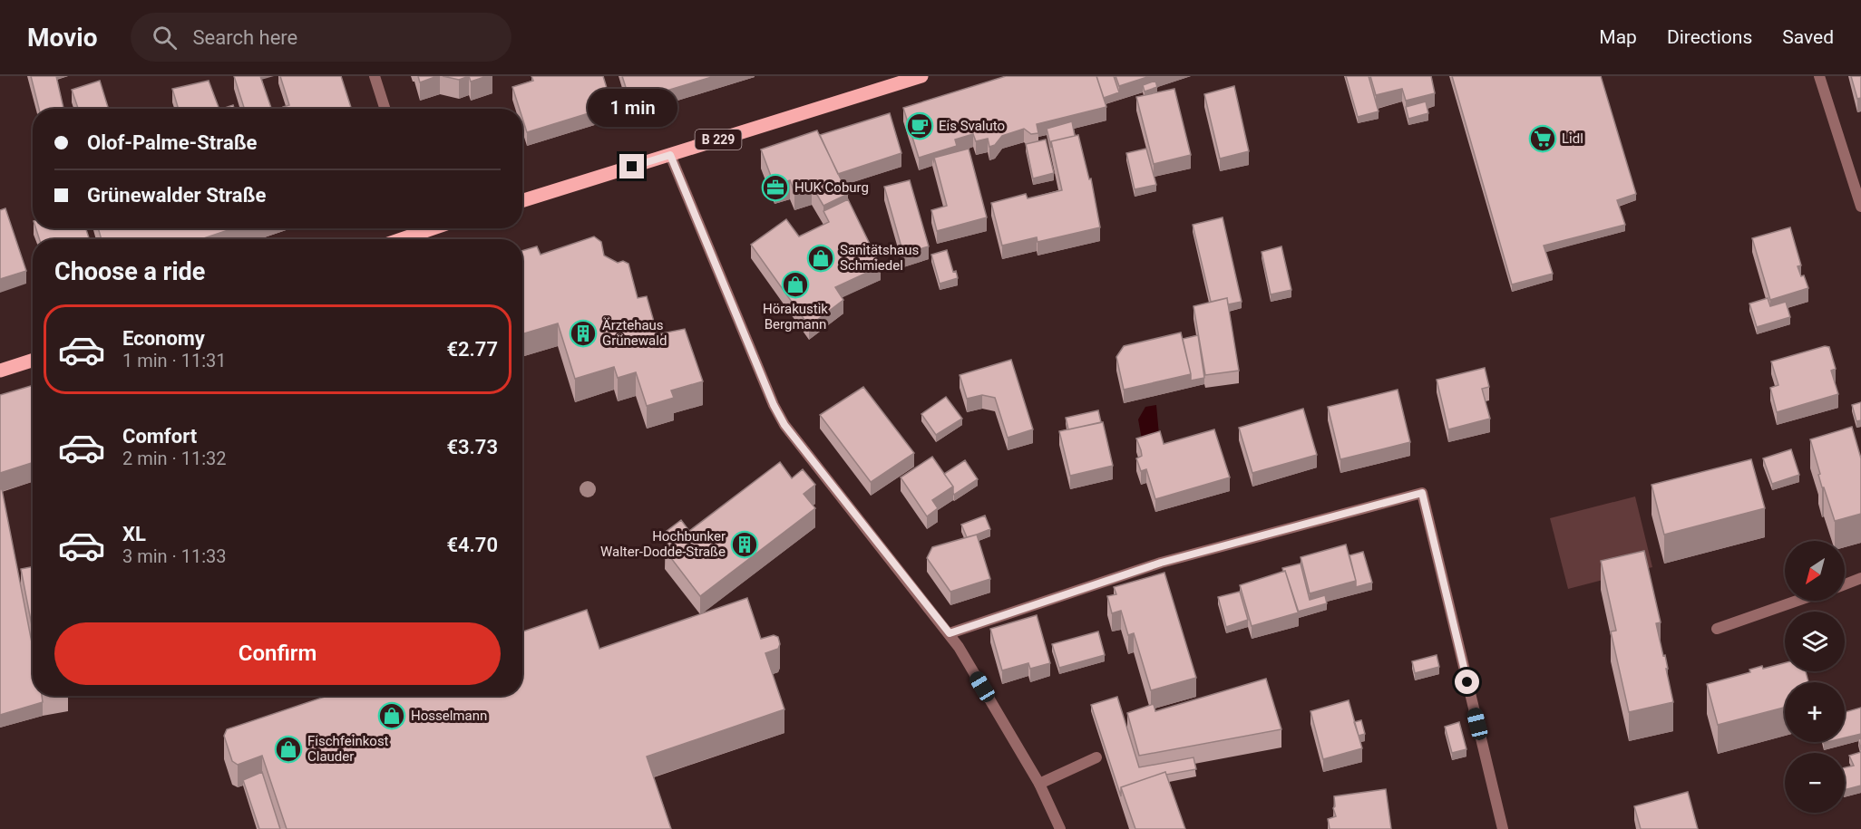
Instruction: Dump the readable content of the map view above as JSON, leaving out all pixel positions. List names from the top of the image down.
{
  "streets": {
    "main road": ["B 229"]
  },
  "places": {
    "cafe": ["Eis Svaluto"],
    "supermarket": ["Lidl"],
    "office": ["HUK Coburg"],
    "shop": [
      "Sanitätshaus Schmiedel",
      "Hörakustik Bergmann",
      "Hosselmann",
      "Fischfeinkost Clauder"
    ],
    "building": ["Ärztehaus Grünewald", "Hochbunker Walter-Dodde-Straße"]
  },
  "north": "bottom left",
  "page": {
    "header": "Movio",
    "search": "Search here",
    "nav": ["Map", "Directions", "Saved"],
    "bubble": "1 min",
    "banner": ["Olof-Palme-Straße", "Grünewalder Straße"],
    "heading": "Choose a ride",
    "list": [
      {
        "name": "Economy",
        "note": "1 min · 11:31",
        "value": "€2.77"
      },
      {
        "name": "Comfort",
        "note": "2 min · 11:32",
        "value": "€3.73"
      },
      {
        "name": "XL",
        "note": "3 min · 11:33",
        "value": "€4.70"
      }
    ],
    "map_buttons": ["+", "−"],
    "buttons": "Confirm"
  }
}
